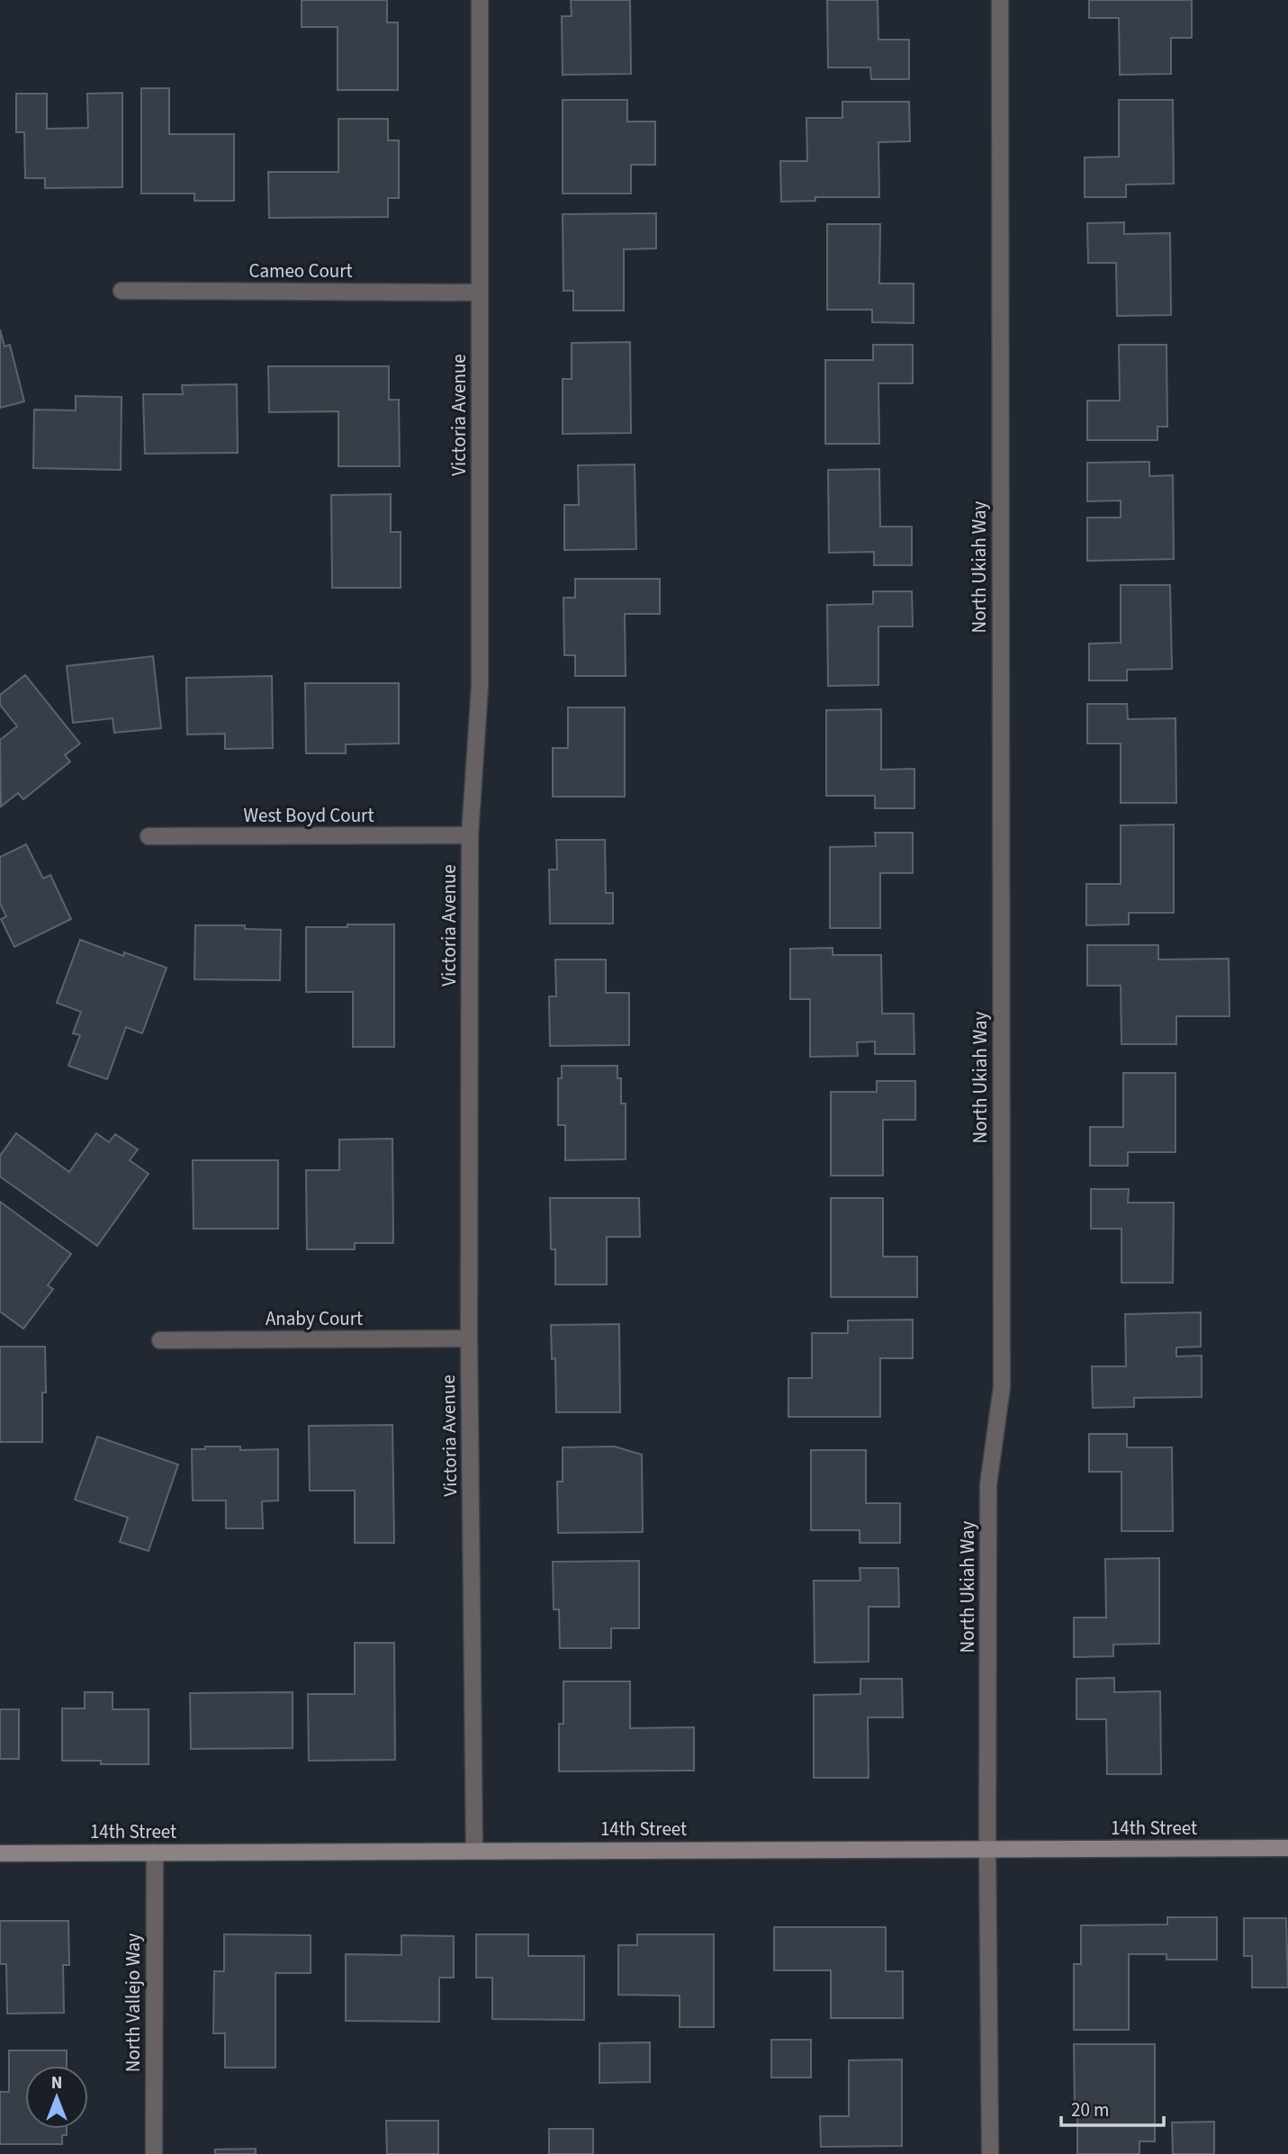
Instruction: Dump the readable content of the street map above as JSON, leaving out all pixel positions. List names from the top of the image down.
{
  "streets": {
    "street": [
      "Cameo Court",
      "Victoria Avenue",
      "North Ukiah Way",
      "West Boyd Court",
      "Anaby Court",
      "14th Street",
      "North Vallejo Way"
    ]
  },
  "crossings": [
    ["Cameo Court", "Victoria Avenue"],
    ["Victoria Avenue", "West Boyd Court"],
    ["Victoria Avenue", "Anaby Court"],
    ["Victoria Avenue", "14th Street"],
    ["North Ukiah Way", "14th Street"],
    ["14th Street", "North Vallejo Way"]
  ],
  "scale_bar": "20 m",
  "north": "top"
}
